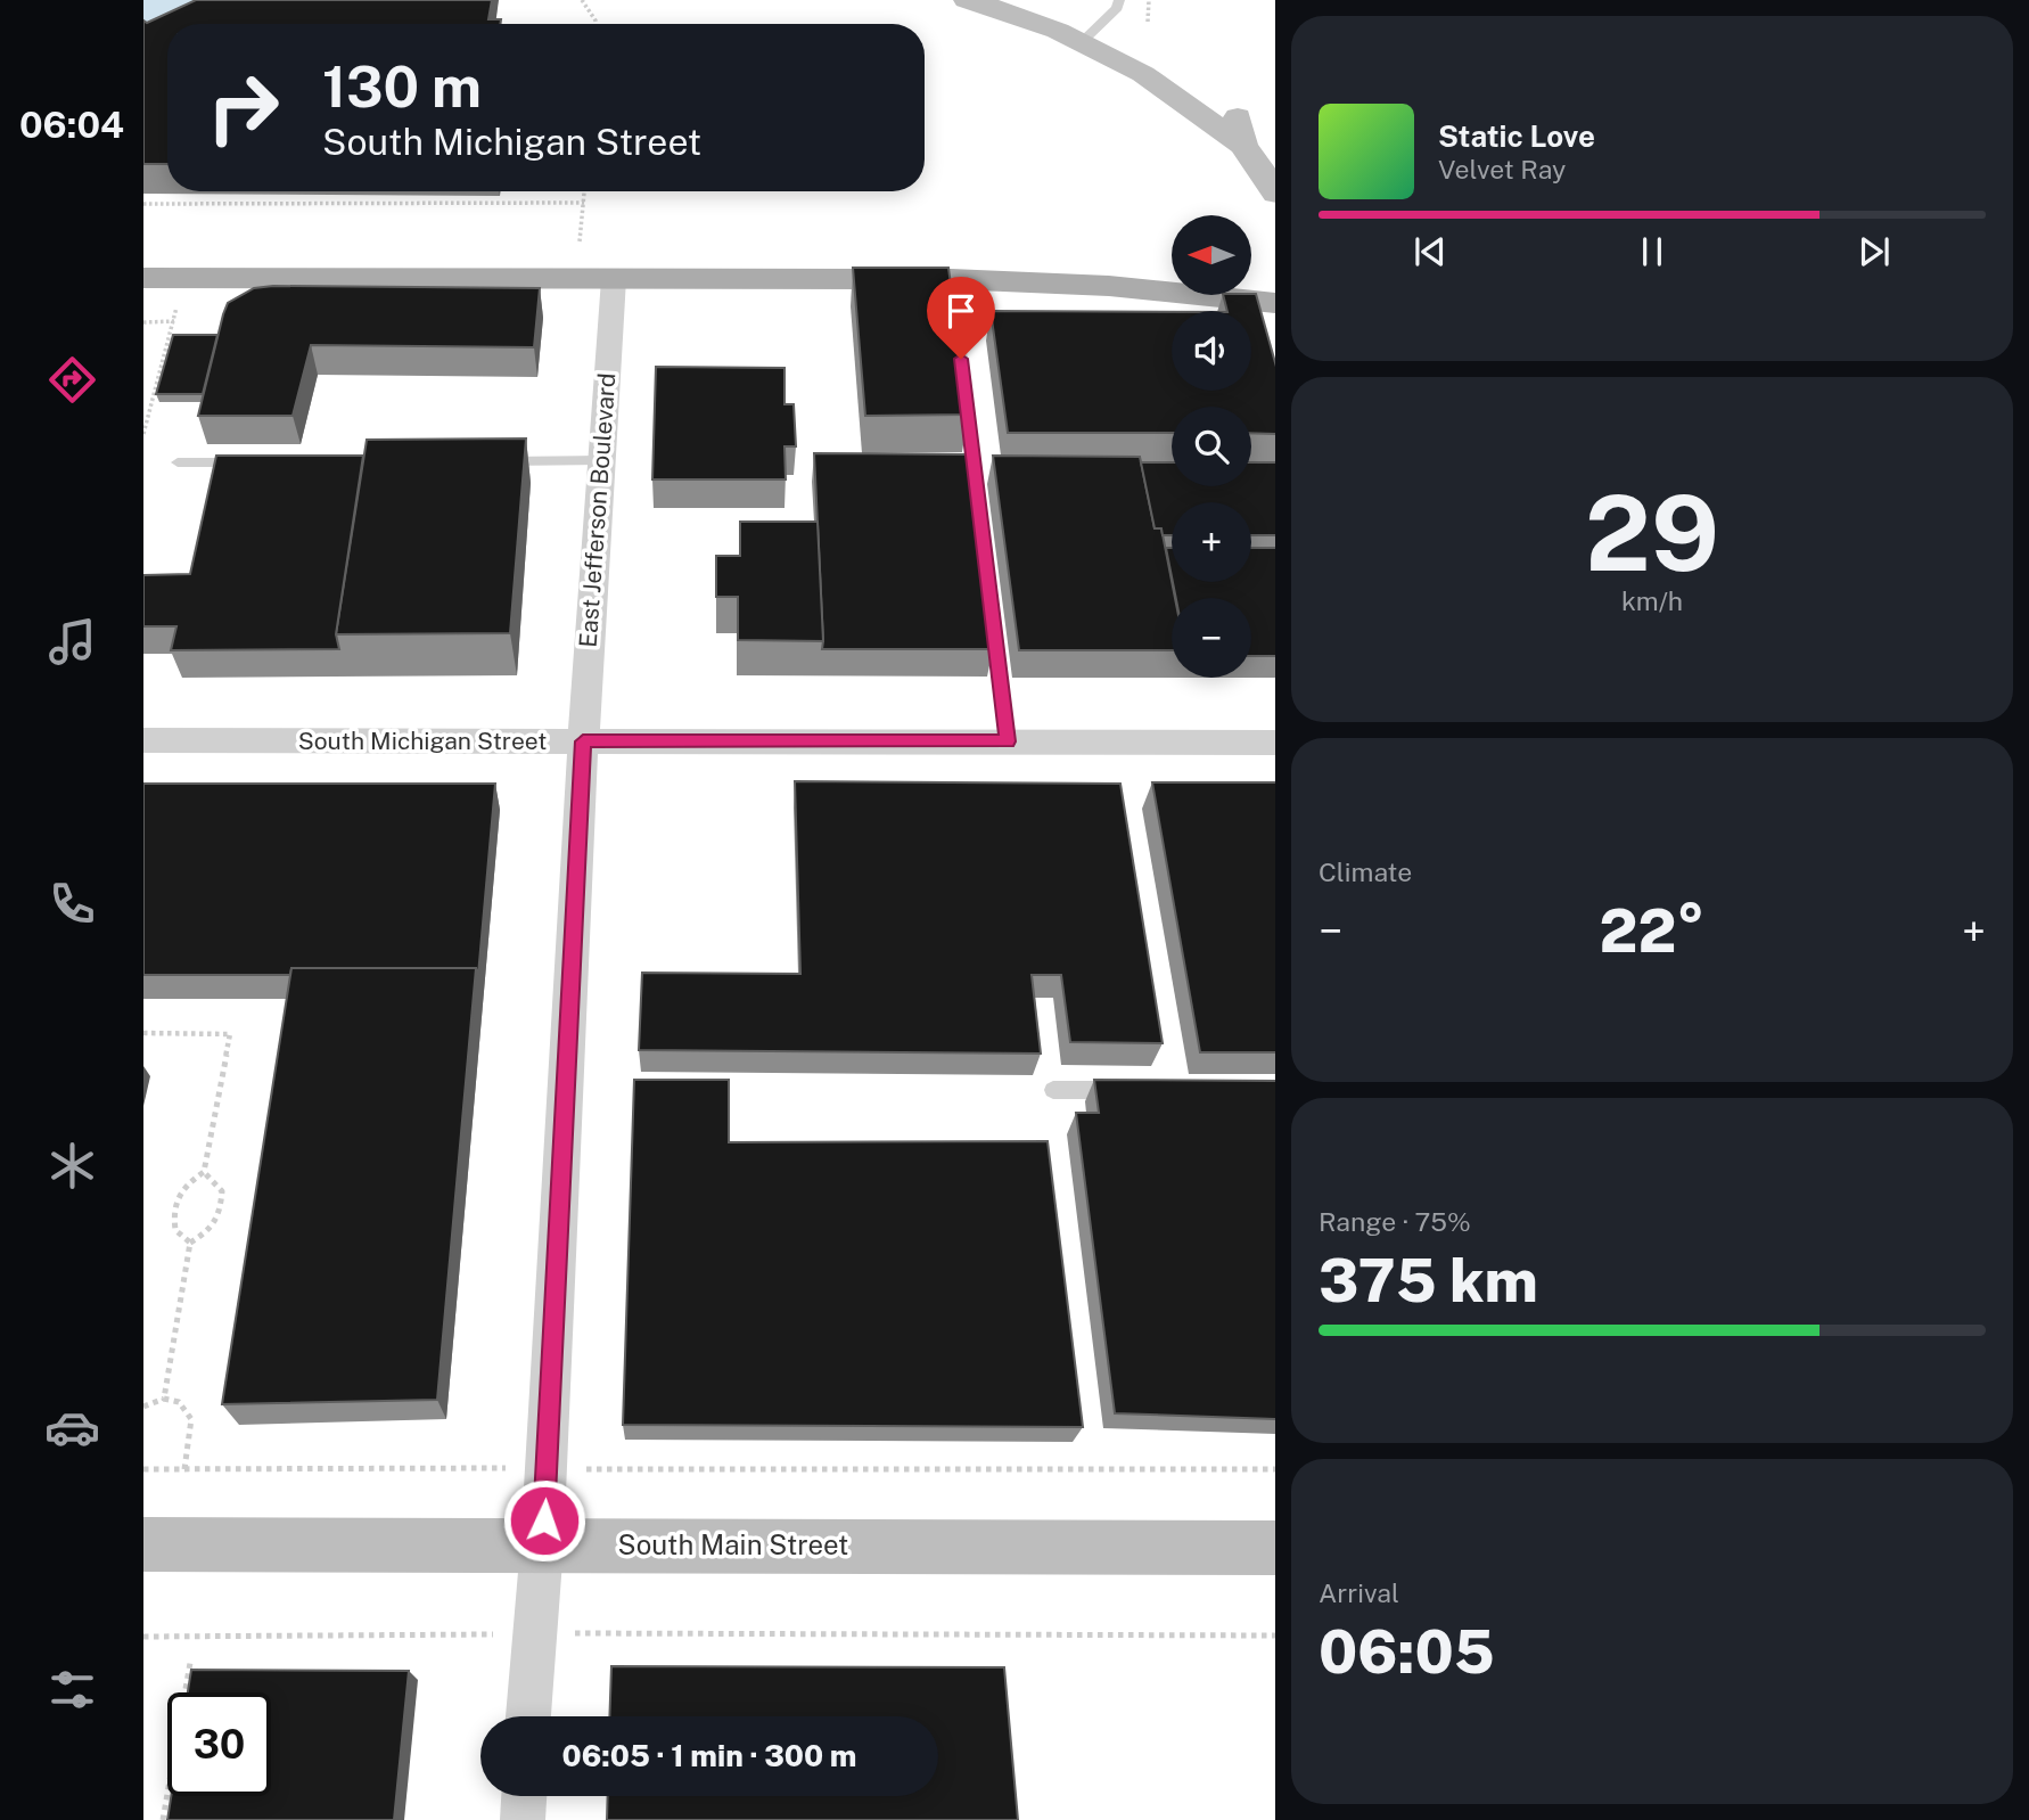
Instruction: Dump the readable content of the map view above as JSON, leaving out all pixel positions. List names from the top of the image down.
{
  "streets": {
    "street": ["East Jefferson Boulevard", "South Michigan Street", "South Main Street"]
  },
  "crossings": [
    ["East Jefferson Boulevard", "South Michigan Street"],
    ["East Jefferson Boulevard", "South Main Street"]
  ],
  "north": "left",
  "page": {
    "tabs": "06:04",
    "turn": ["130 m", "South Michigan Street"],
    "song": ["Static Love", "Velvet Ray"],
    "map_buttons": ["+", "−"],
    "tile": [
      ["29", "km/h"],
      "Climate",
      ["Range · 75%", "375 km"],
      ["Arrival", "06:05"]
    ],
    "heat": ["−", "22°", "+"],
    "limit": "30",
    "trip": "06:05 · 1 min · 300 m"
  }
}
